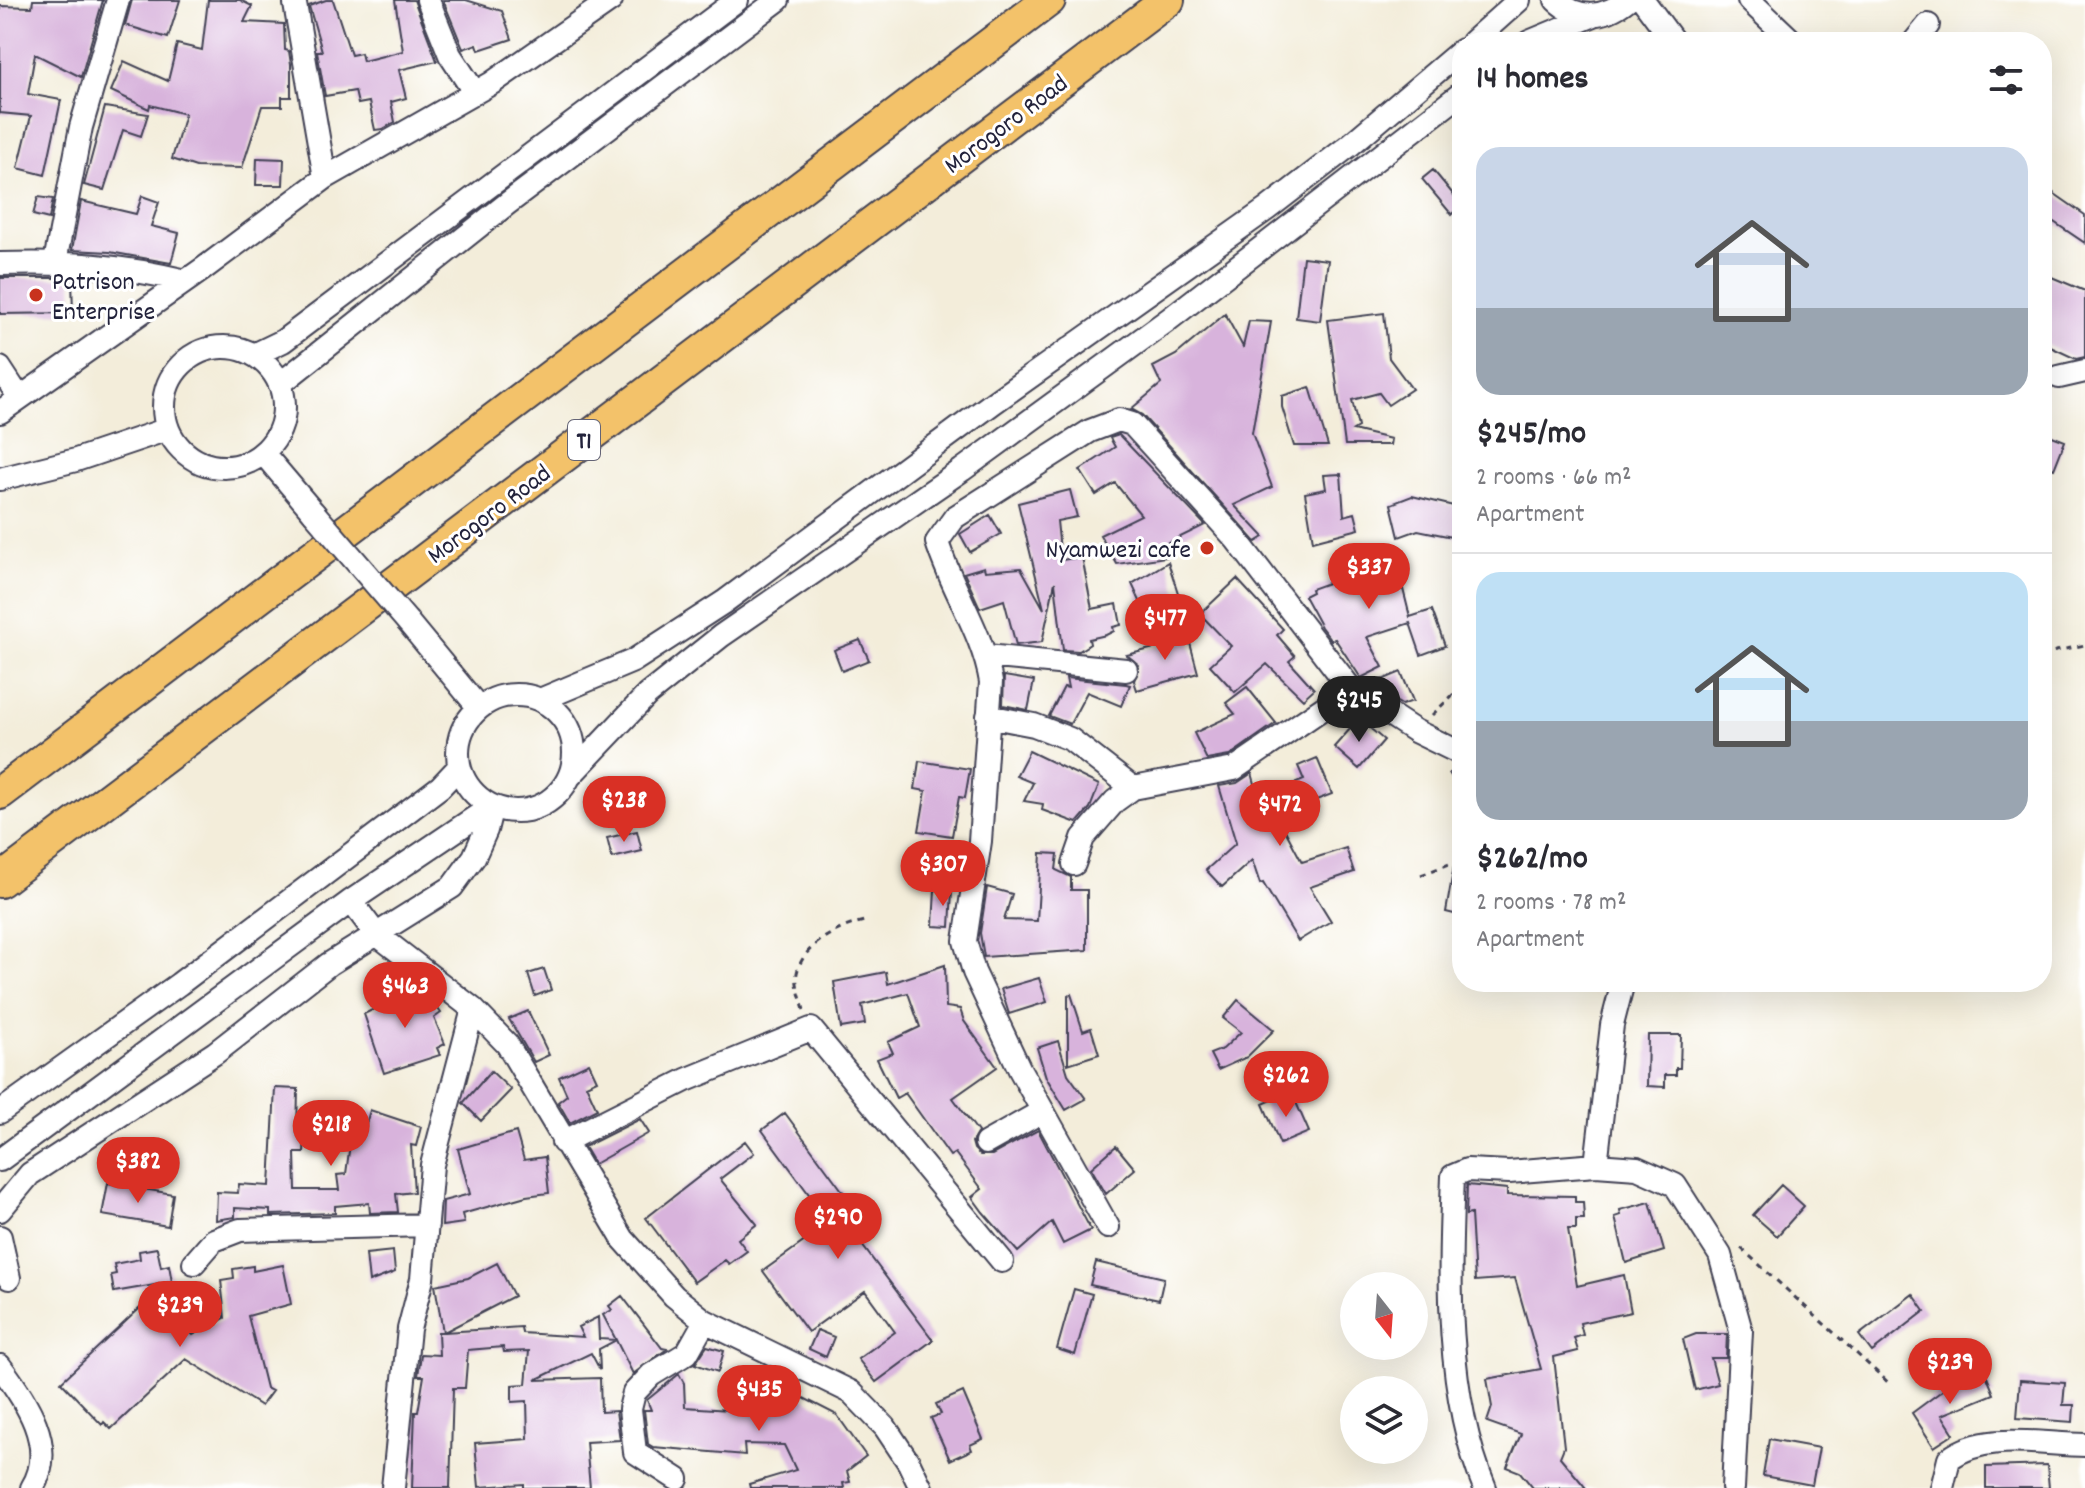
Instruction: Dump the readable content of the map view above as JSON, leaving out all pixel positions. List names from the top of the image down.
{
  "streets": {
    "highway": ["Morogoro Road", "T1"]
  },
  "places": ["Patrison Enterprise", "Nyamwezi cafe"],
  "north": "bottom",
  "page": {
    "heading": "14 homes",
    "list": [
      {
        "name": "$245/mo",
        "note": "2 rooms · 66 m² · Apartment"
      },
      {
        "name": "$262/mo",
        "note": "2 rooms · 78 m² · Apartment"
      }
    ],
    "price": [
      "$337",
      "$477",
      "$245",
      "$238",
      "$472",
      "$307",
      "$463",
      "$262",
      "$218",
      "$382",
      "$290",
      "$239",
      "$239",
      "$435"
    ]
  }
}
